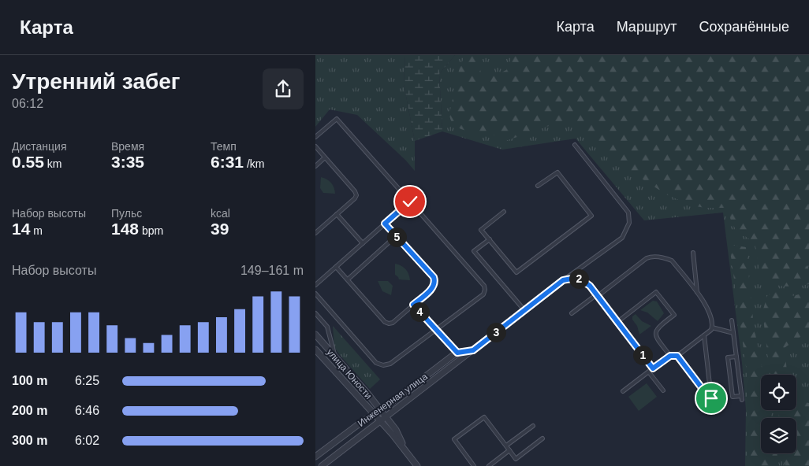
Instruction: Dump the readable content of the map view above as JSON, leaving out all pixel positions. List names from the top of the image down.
{
  "streets": {
    "street": ["улица Юности", "Инженерная улица"]
  },
  "crossings": [
    ["улица Юности", "Инженерная улица"]
  ],
  "page": {
    "header": "Карта",
    "nav": ["Карта", "Маршрут", "Сохранённые"],
    "heading": ["Утренний забег", "06:12"],
    "stats": [
      ["Дистанция", "0.55 km"],
      ["Время", "3:35"],
      ["Темп", "6:31 /km"],
      ["Набор высоты", "14 m"],
      ["Пульс", "148 bpm"],
      ["kcal", "39"]
    ],
    "pins": [
      "5",
      "2",
      "4",
      "3",
      "1"
    ],
    "chart": ["Набор высоты", "149–161 m"],
    "list": [
      {
        "name": "100 m",
        "note": "6:25"
      },
      {
        "name": "200 m",
        "note": "6:46"
      },
      {
        "name": "300 m",
        "note": "6:02"
      }
    ]
  }
}
